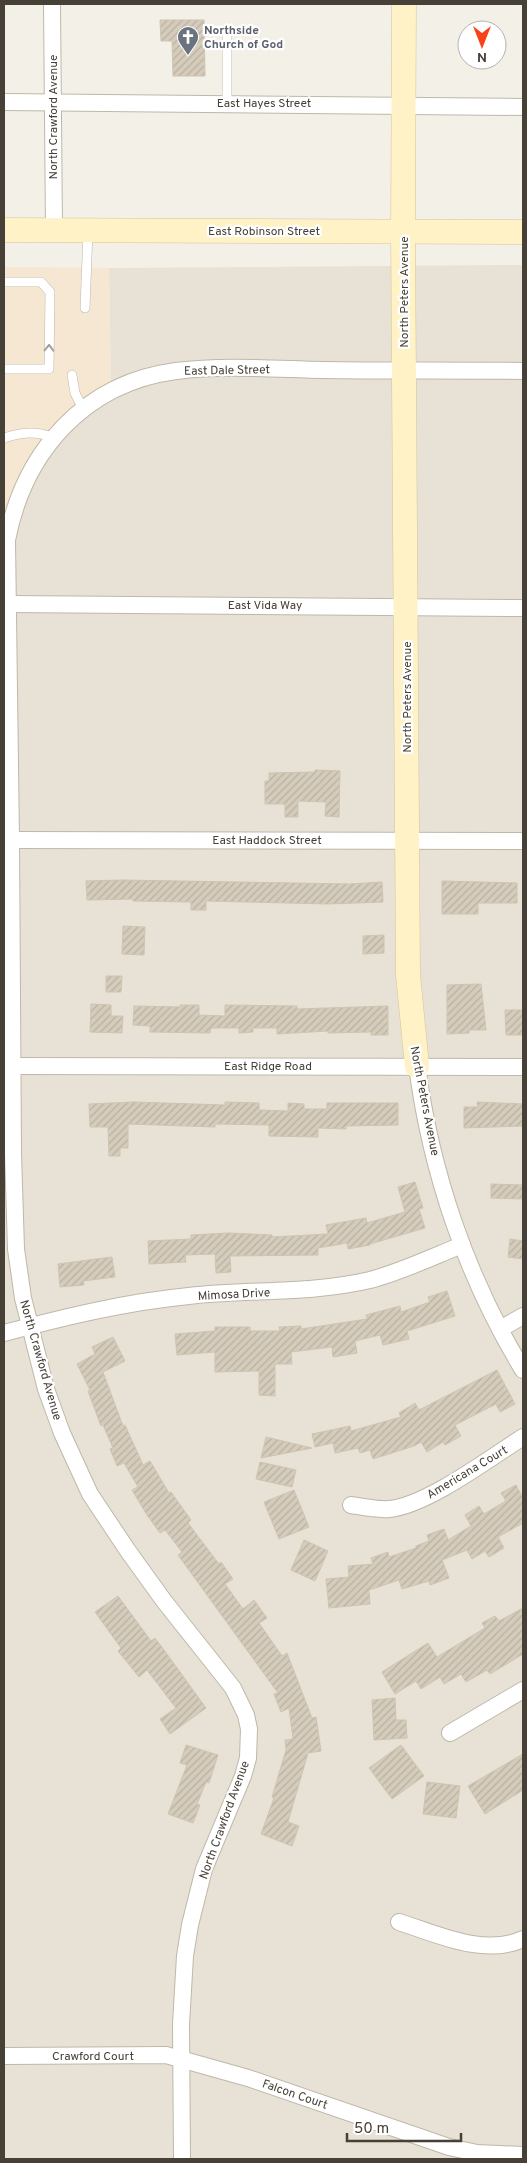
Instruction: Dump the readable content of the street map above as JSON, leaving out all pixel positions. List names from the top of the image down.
{
  "streets": {
    "street": [
      "East Hayes Street",
      "North Crawford Avenue",
      "East Robinson Street",
      "North Peters Avenue",
      "East Dale Street",
      "East Vida Way",
      "East Haddock Street",
      "East Ridge Road",
      "Mimosa Drive",
      "Americana Court",
      "Crawford Court",
      "Falcon Court"
    ]
  },
  "crossings": [
    ["East Hayes Street", "North Crawford Avenue"],
    ["East Hayes Street", "North Peters Avenue"],
    ["North Crawford Avenue", "East Robinson Street"],
    ["North Crawford Avenue", "East Dale Street"],
    ["North Crawford Avenue", "East Vida Way"],
    ["North Crawford Avenue", "East Haddock Street"],
    ["North Crawford Avenue", "East Ridge Road"],
    ["North Crawford Avenue", "Mimosa Drive"],
    ["North Crawford Avenue", "Crawford Court"],
    ["North Crawford Avenue", "Falcon Court"],
    ["East Robinson Street", "North Peters Avenue"],
    ["North Peters Avenue", "East Dale Street"],
    ["North Peters Avenue", "East Vida Way"],
    ["North Peters Avenue", "East Haddock Street"],
    ["North Peters Avenue", "East Ridge Road"],
    ["North Peters Avenue", "Mimosa Drive"],
    ["Crawford Court", "Falcon Court"]
  ],
  "places": {
    "church": ["Northside Church of God"]
  },
  "scale_bar": "50 m",
  "north": "bottom"
}
